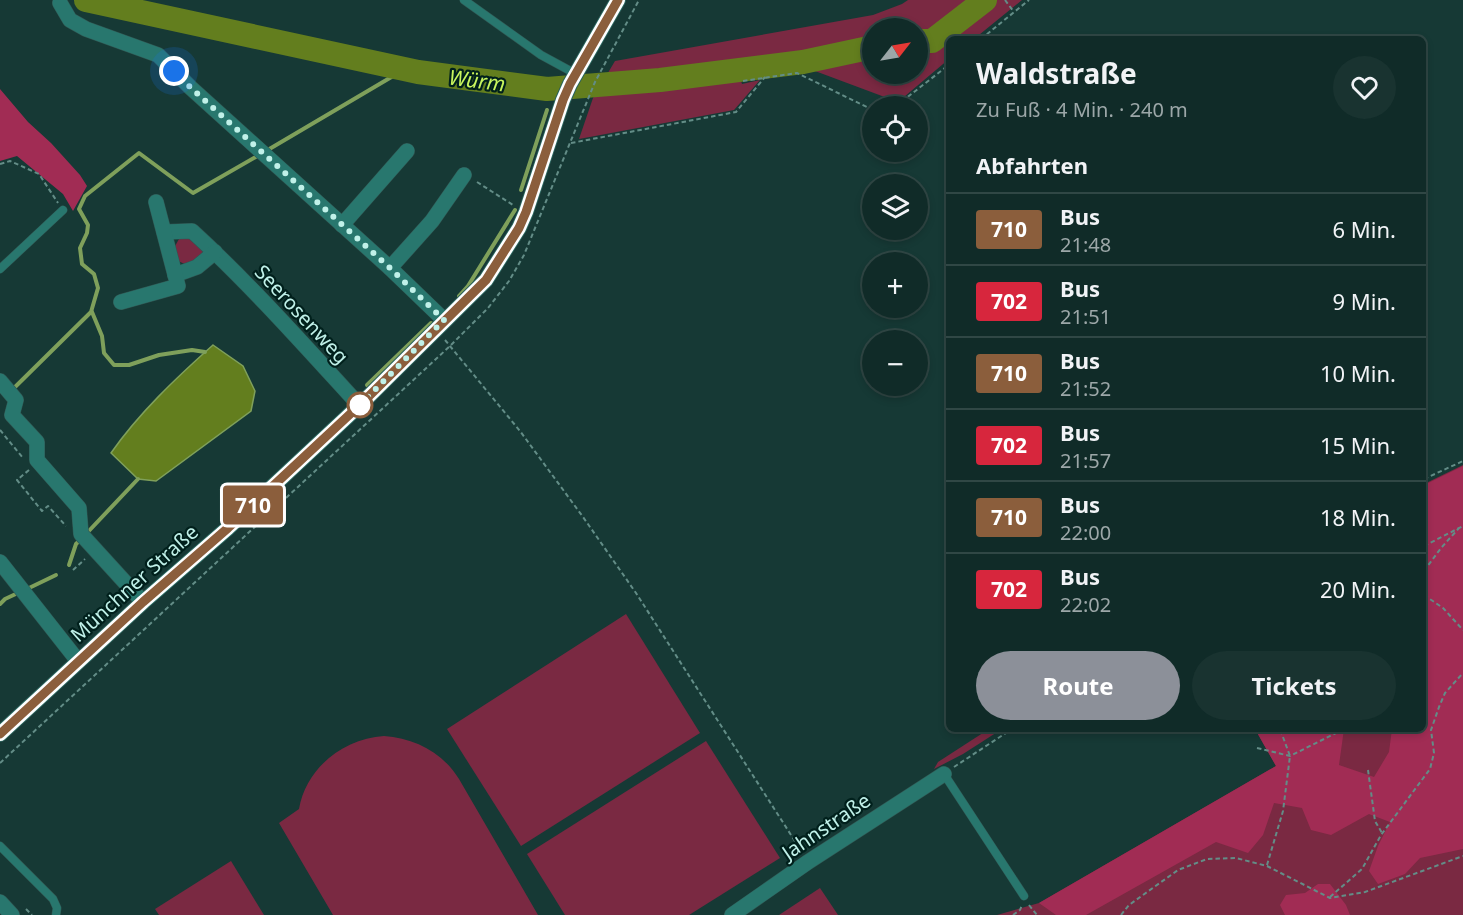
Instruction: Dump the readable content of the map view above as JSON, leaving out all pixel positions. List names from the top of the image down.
{
  "streets": {
    "street": ["Seerosenweg", "Münchner Straße", "Jahnstraße"]
  },
  "crossings": [
    ["Seerosenweg", "Münchner Straße"]
  ],
  "water": ["Würm"],
  "lines": ["bus line 710"],
  "north": "top right",
  "page": {
    "on_map": "710",
    "map_buttons": ["+", "−"],
    "heading": [
      ["Waldstraße", "Zu Fuß · 4 Min. · 240 m"],
      "Abfahrten"
    ],
    "list": [
      {
        "mark": "710",
        "name": "Bus",
        "note": "21:48",
        "value": "6 Min."
      },
      {
        "mark": "702",
        "name": "Bus",
        "note": "21:51",
        "value": "9 Min."
      },
      {
        "mark": "710",
        "name": "Bus",
        "note": "21:52",
        "value": "10 Min."
      },
      {
        "mark": "702",
        "name": "Bus",
        "note": "21:57",
        "value": "15 Min."
      },
      {
        "mark": "710",
        "name": "Bus",
        "note": "22:00",
        "value": "18 Min."
      },
      {
        "mark": "702",
        "name": "Bus",
        "note": "22:02",
        "value": "20 Min."
      }
    ],
    "buttons": ["Route", "Tickets"]
  }
}
